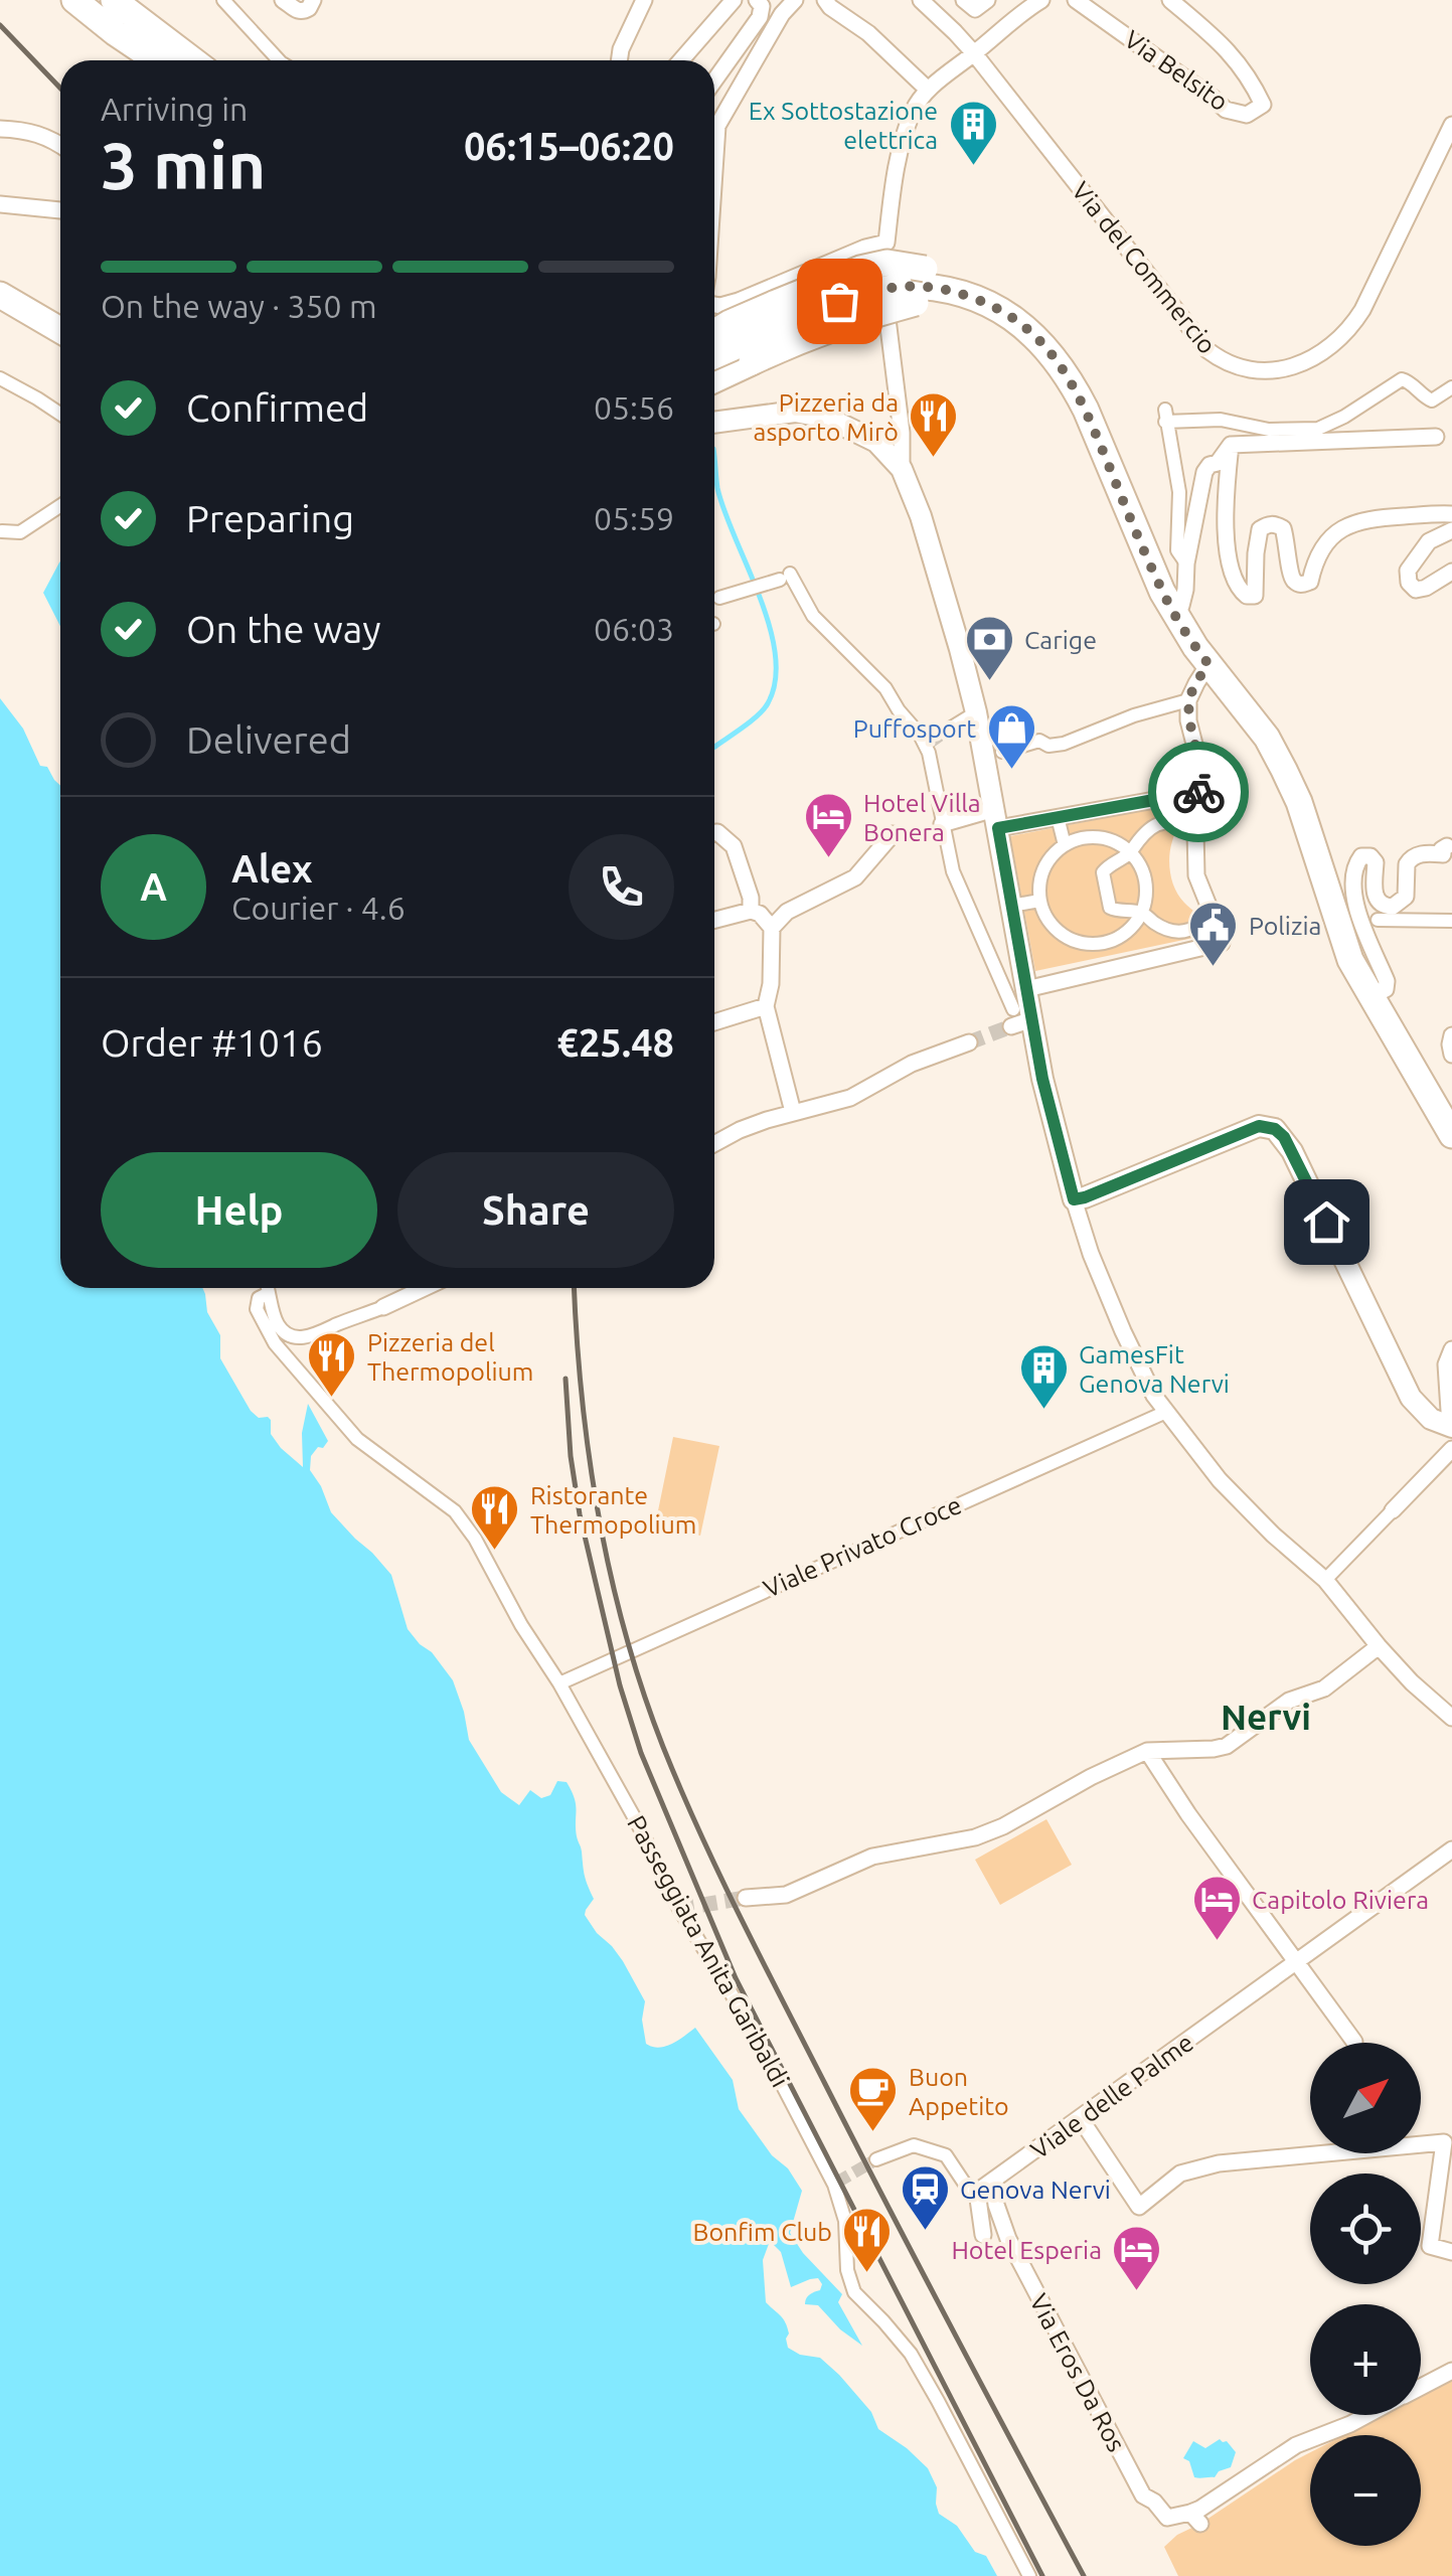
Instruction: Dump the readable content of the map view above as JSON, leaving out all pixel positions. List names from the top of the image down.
{
  "streets": {
    "street": [
      "Via Belsito",
      "Via del Commercio",
      "Viale Privato Croce",
      "Passeggiata Anita Garibaldi",
      "Viale delle Palme",
      "Via Eros Da Ros"
    ]
  },
  "crossings": [
    ["Viale Privato Croce", "Passeggiata Anita Garibaldi"],
    ["Viale delle Palme", "Via Eros Da Ros"]
  ],
  "districts": ["Nervi"],
  "places": {
    "building": ["Ex Sottostazione elettrica", "GamesFit Genova Nervi"],
    "restaurant": [
      "Pizzeria da asporto Mirò",
      "Pizzeria del Thermopolium",
      "Ristorante Thermopolium",
      "Bonfim Club"
    ],
    "bank": ["Carige"],
    "shop": ["Puffosport"],
    "hotel": ["Hotel Villa Bonera", "Capitolo Riviera", "Hotel Esperia"],
    "public building": ["Polizia"],
    "cafe": ["Buon Appetito"],
    "station": ["Genova Nervi"]
  },
  "north": "top right",
  "page": {
    "heading": ["3 min", "Arriving in", "06:15–06:20"],
    "panel": [
      "Alex",
      "Courier · 4.6",
      "Order #1016",
      "€25.48"
    ],
    "bar": "On the way · 350 m",
    "list": [
      ["Confirmed", "05:56"],
      ["Preparing", "05:59"],
      ["On the way", "06:03"],
      "Delivered"
    ],
    "round": "A",
    "buttons": ["Help", "Share"],
    "map_buttons": ["+", "−"]
  }
}
